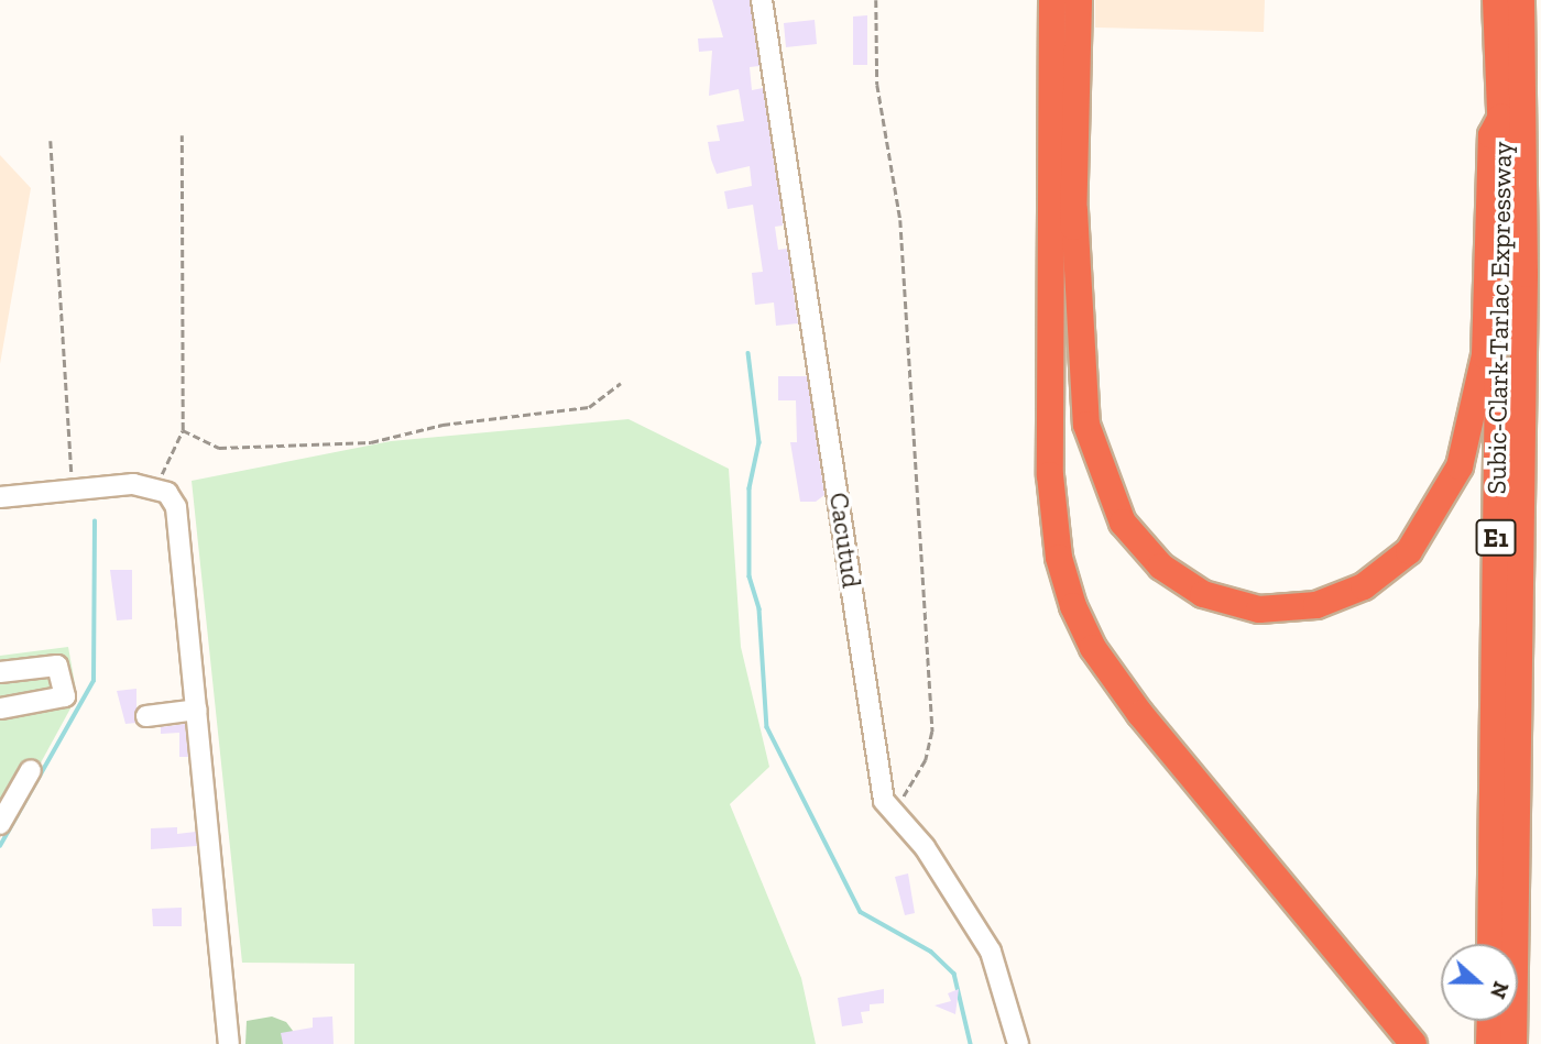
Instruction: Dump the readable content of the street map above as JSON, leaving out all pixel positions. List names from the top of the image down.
{
  "streets": {
    "highway": ["Subic-Clark-Tarlac Expressway", "E1"],
    "street": ["Cacutud"]
  },
  "north": "right"
}
